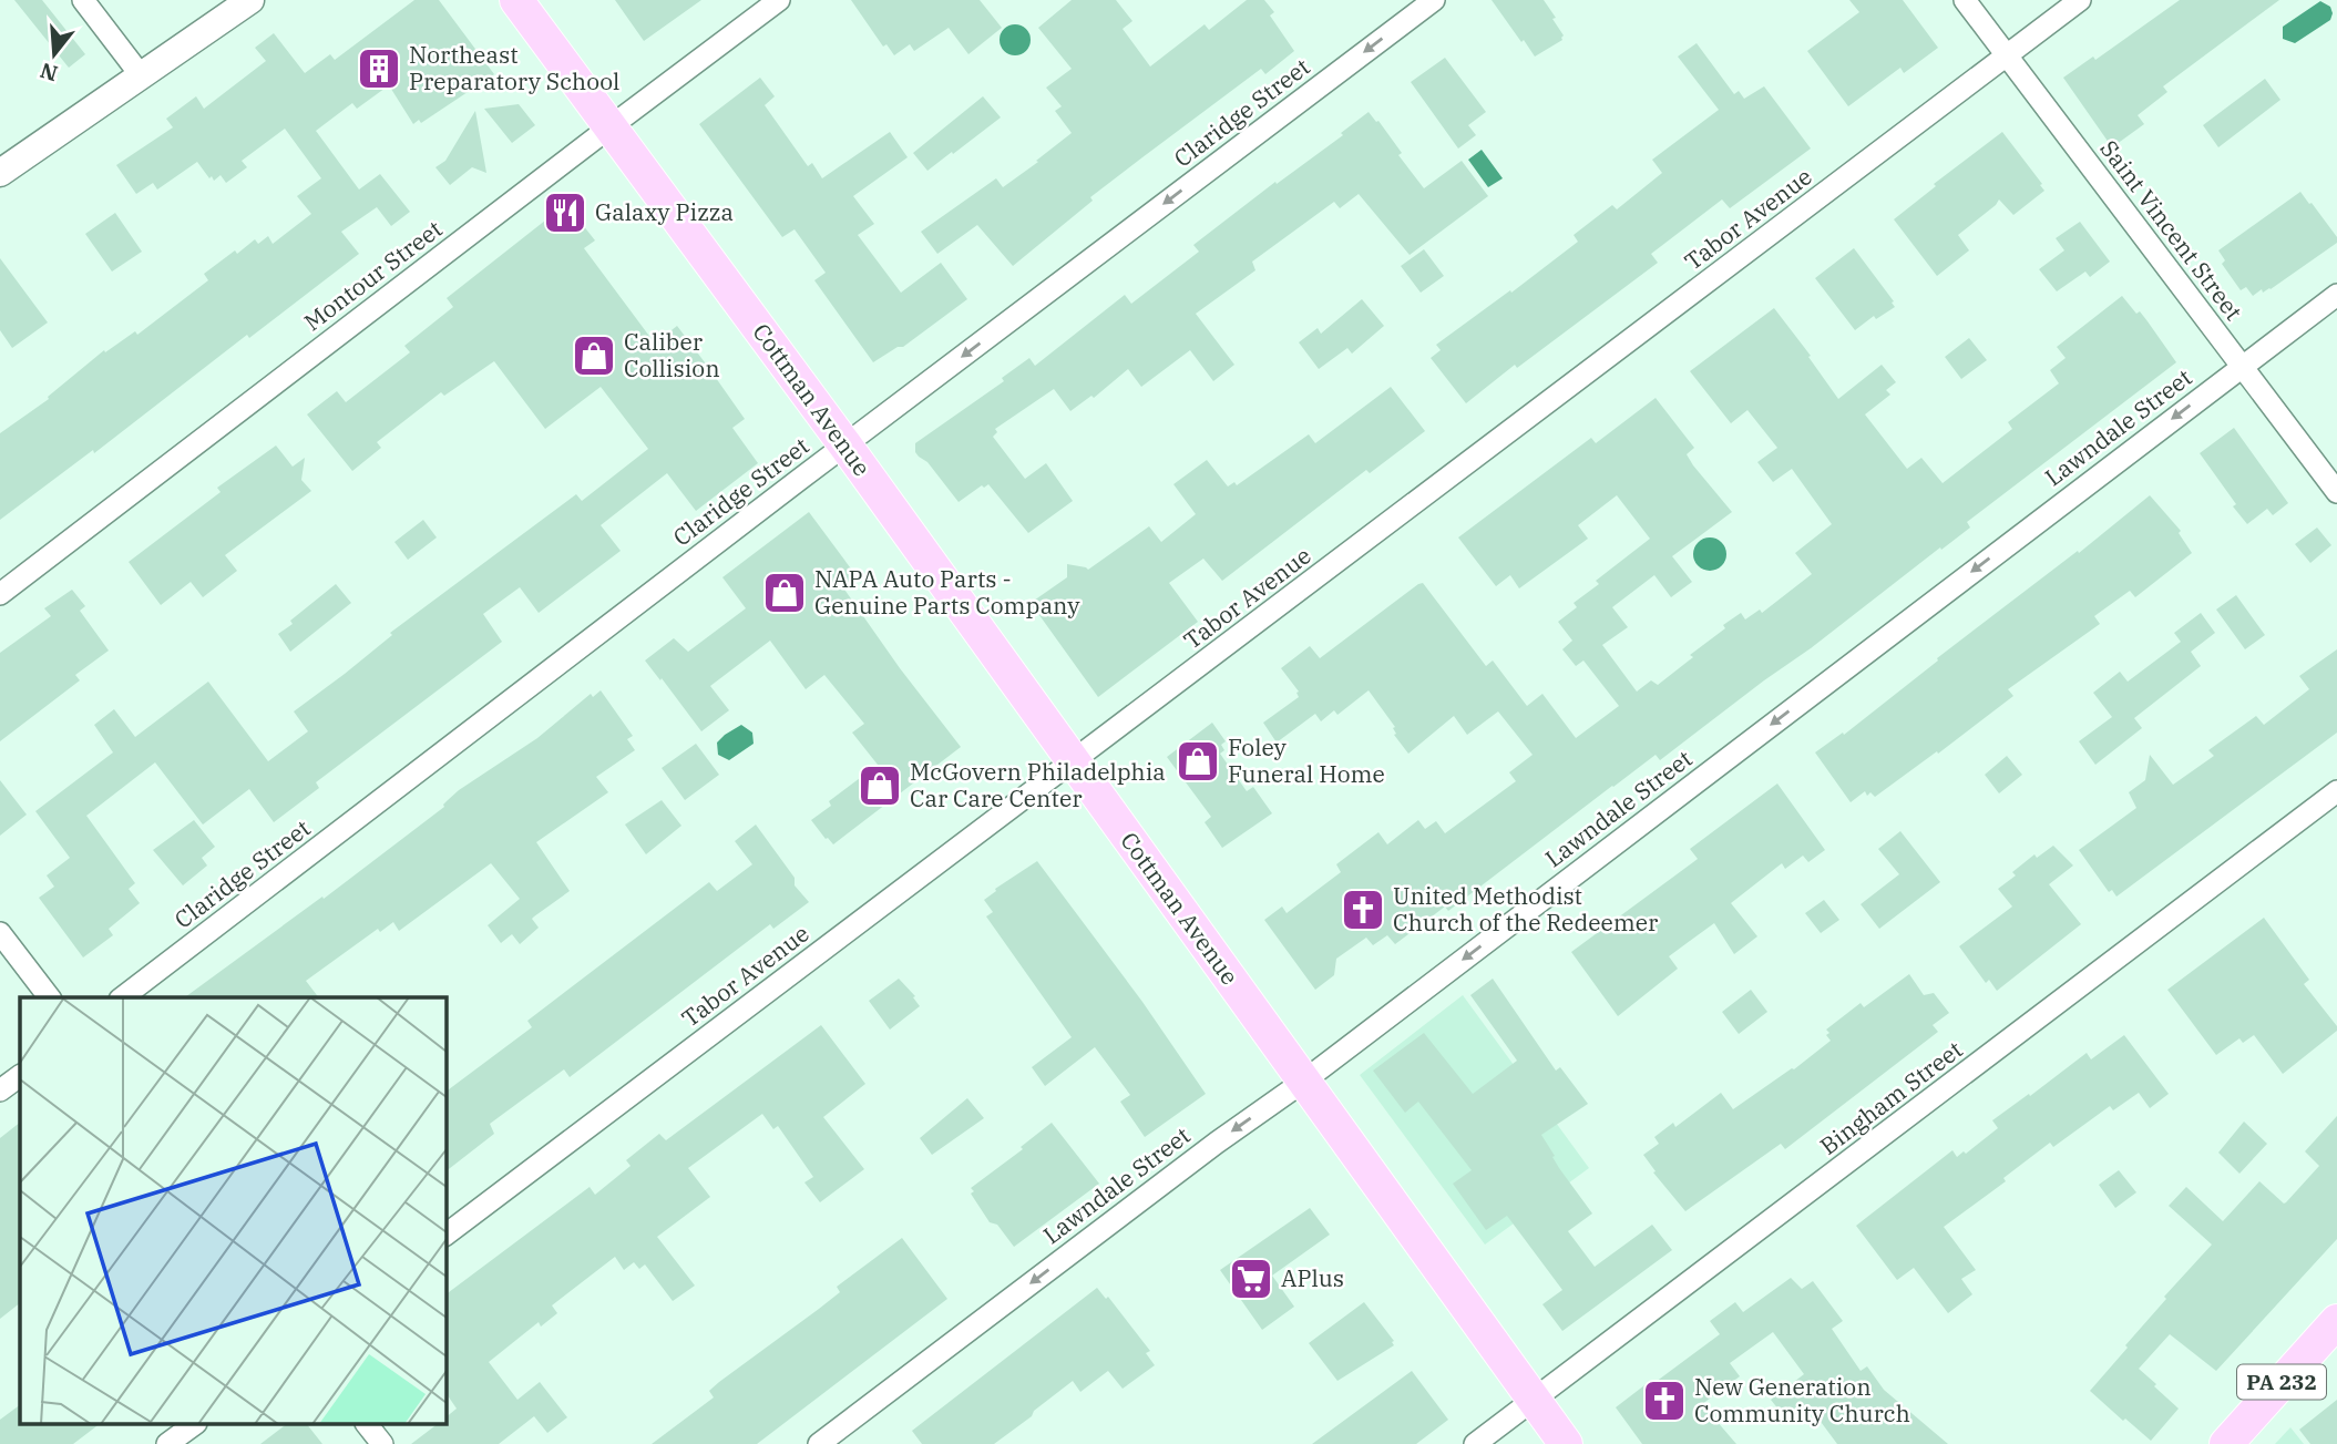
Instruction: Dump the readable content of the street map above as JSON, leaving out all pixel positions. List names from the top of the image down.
{
  "streets": {
    "main road": ["Cottman Avenue", "PA 232"],
    "street": [
      "Claridge Street",
      "Tabor Avenue",
      "Saint Vincent Street",
      "Montour Street",
      "Lawndale Street",
      "Bingham Street"
    ]
  },
  "crossings": [
    ["Claridge Street", "Cottman Avenue"],
    ["Tabor Avenue", "Saint Vincent Street"],
    ["Tabor Avenue", "Cottman Avenue"],
    ["Saint Vincent Street", "Lawndale Street"],
    ["Montour Street", "Cottman Avenue"],
    ["Cottman Avenue", "Lawndale Street"],
    ["Cottman Avenue", "Bingham Street"]
  ],
  "one_way": ["Claridge Street", "Lawndale Street"],
  "places": {
    "building": ["Northeast Preparatory School"],
    "restaurant": ["Galaxy Pizza"],
    "shop": [
      "Caliber Collision",
      "NAPA Auto Parts - Genuine Parts Company",
      "Foley Funeral Home",
      "McGovern Philadelphia Car Care Center"
    ],
    "church": ["United Methodist Church of the Redeemer", "New Generation Community Church"],
    "supermarket": ["APlus"]
  },
  "north": "bottom"
}
